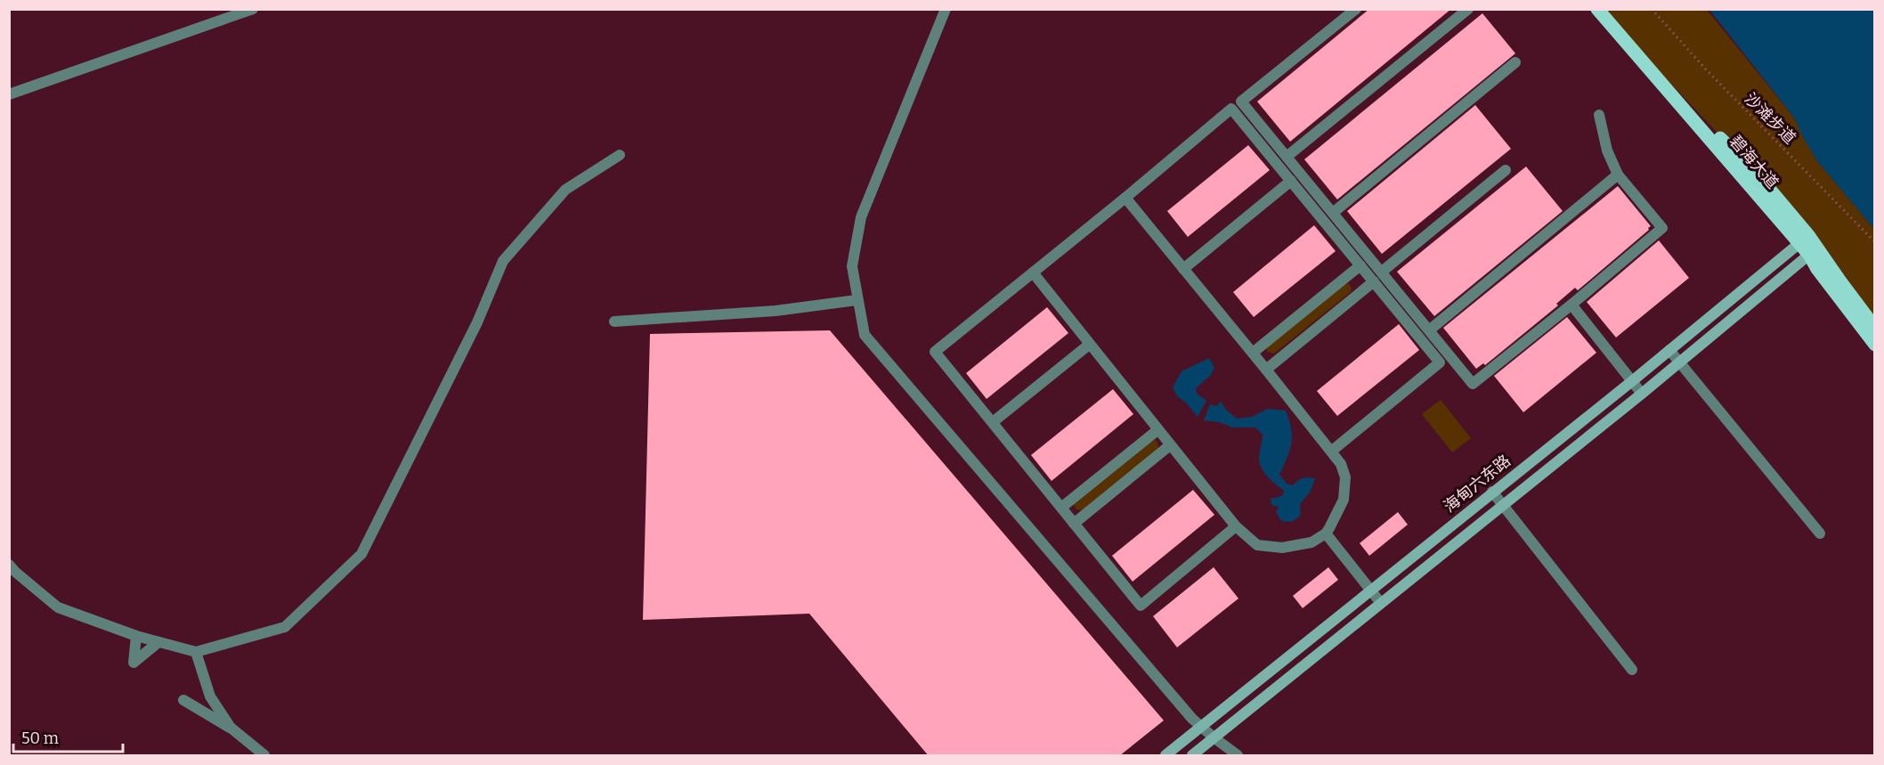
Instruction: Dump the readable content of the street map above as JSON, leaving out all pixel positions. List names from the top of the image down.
{
  "streets": {
    "main road": ["碧海大道", "海甸六东路"],
    "path": ["沙滩步道"]
  },
  "crossings": [
    ["碧海大道", "海甸六东路"]
  ],
  "scale_bar": "50 m"
}
